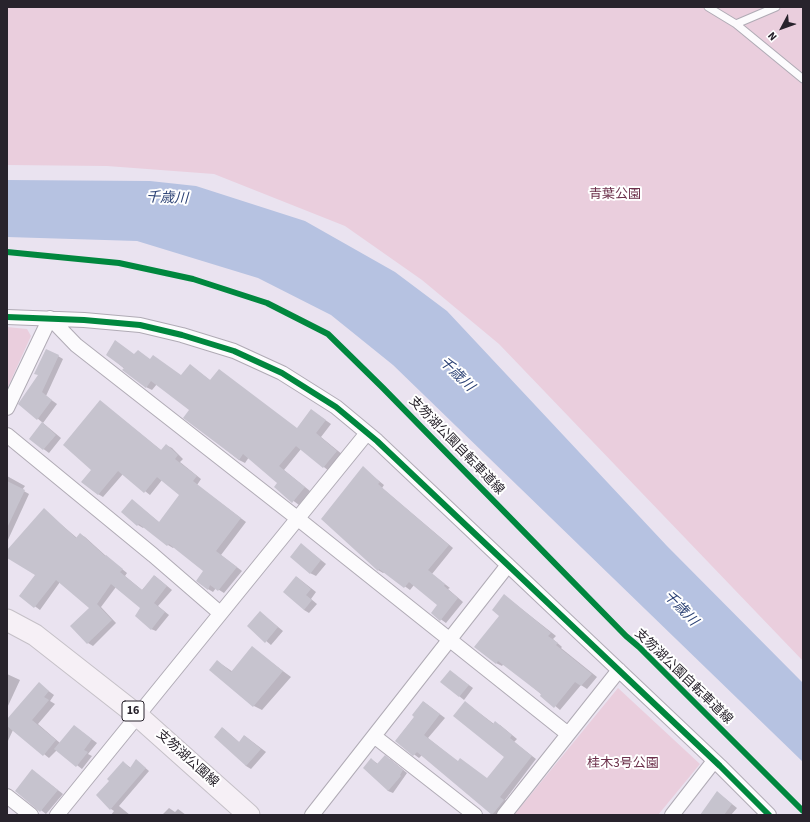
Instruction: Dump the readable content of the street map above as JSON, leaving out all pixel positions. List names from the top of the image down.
{
  "streets": {
    "main road": ["16", "支笏湖公園線"],
    "cycle path": ["支笏湖公園自転車道線"]
  },
  "water": ["千歳川"],
  "parks": ["青葉公園", "桂木3号公園"],
  "north": "bottom left"
}
